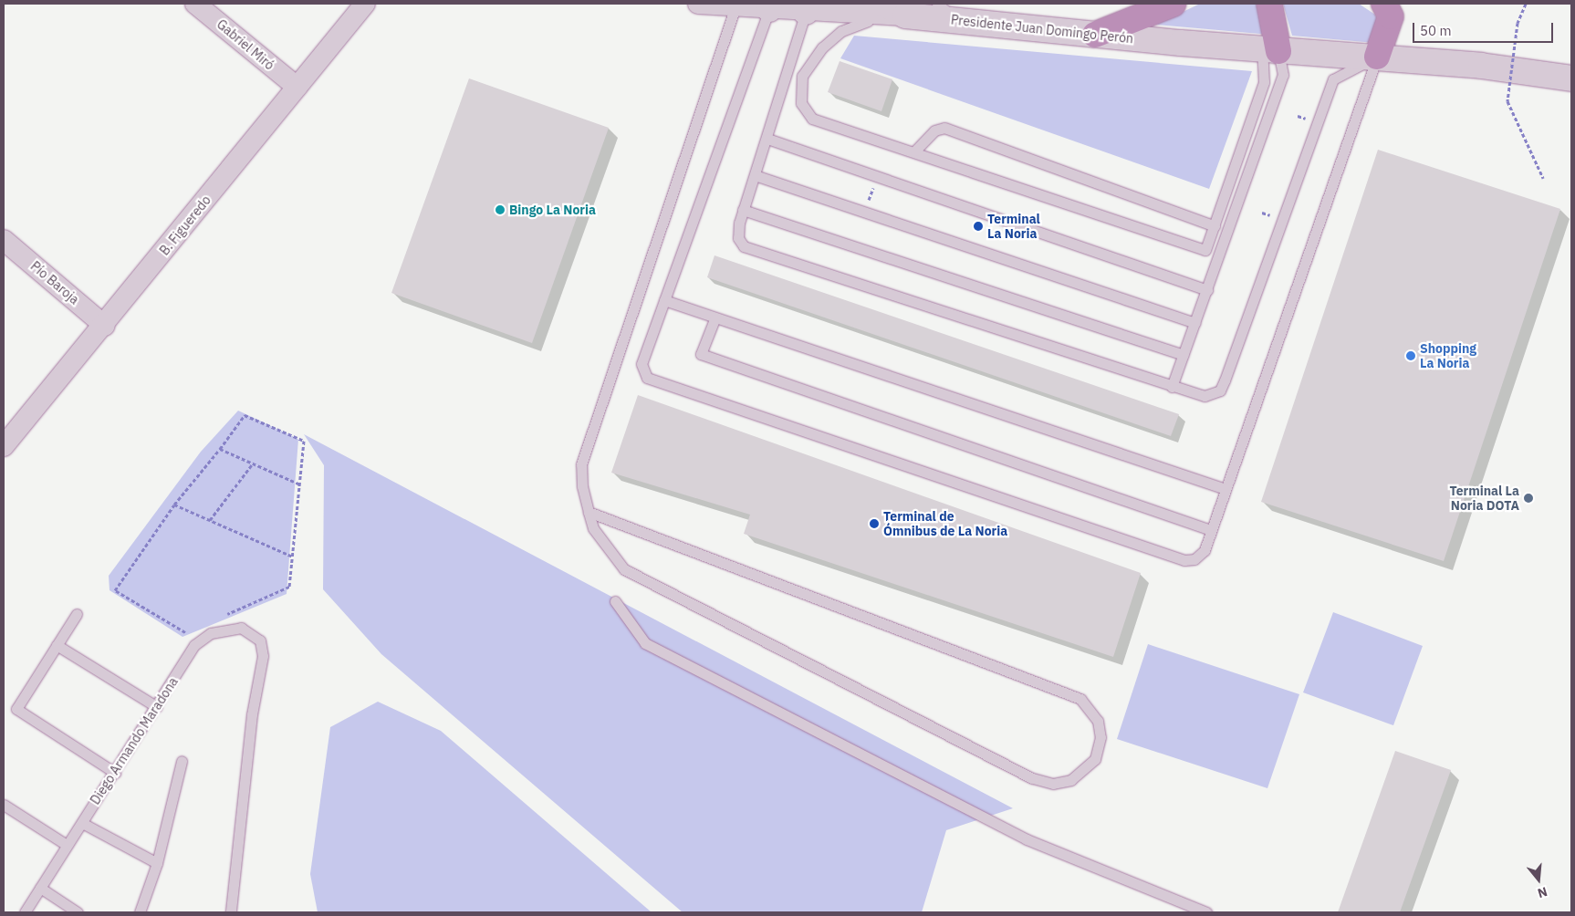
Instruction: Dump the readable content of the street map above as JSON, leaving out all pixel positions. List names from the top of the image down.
{
  "streets": {
    "street": [
      "Presidente Juan Domingo Perón",
      "Gabriel Miró",
      "B. Figueredo",
      "Pío Baroja"
    ],
    "lane": ["Diego Armando Maradona"]
  },
  "crossings": [
    ["Gabriel Miró", "B. Figueredo"],
    ["B. Figueredo", "Pío Baroja"]
  ],
  "places": [
    "Bingo La Noria",
    "Terminal La Noria",
    "Shopping La Noria",
    "Terminal La Noria DOTA",
    "Terminal de Ómnibus de La Noria"
  ],
  "scale_bar": "50 m",
  "north": "bottom"
}
